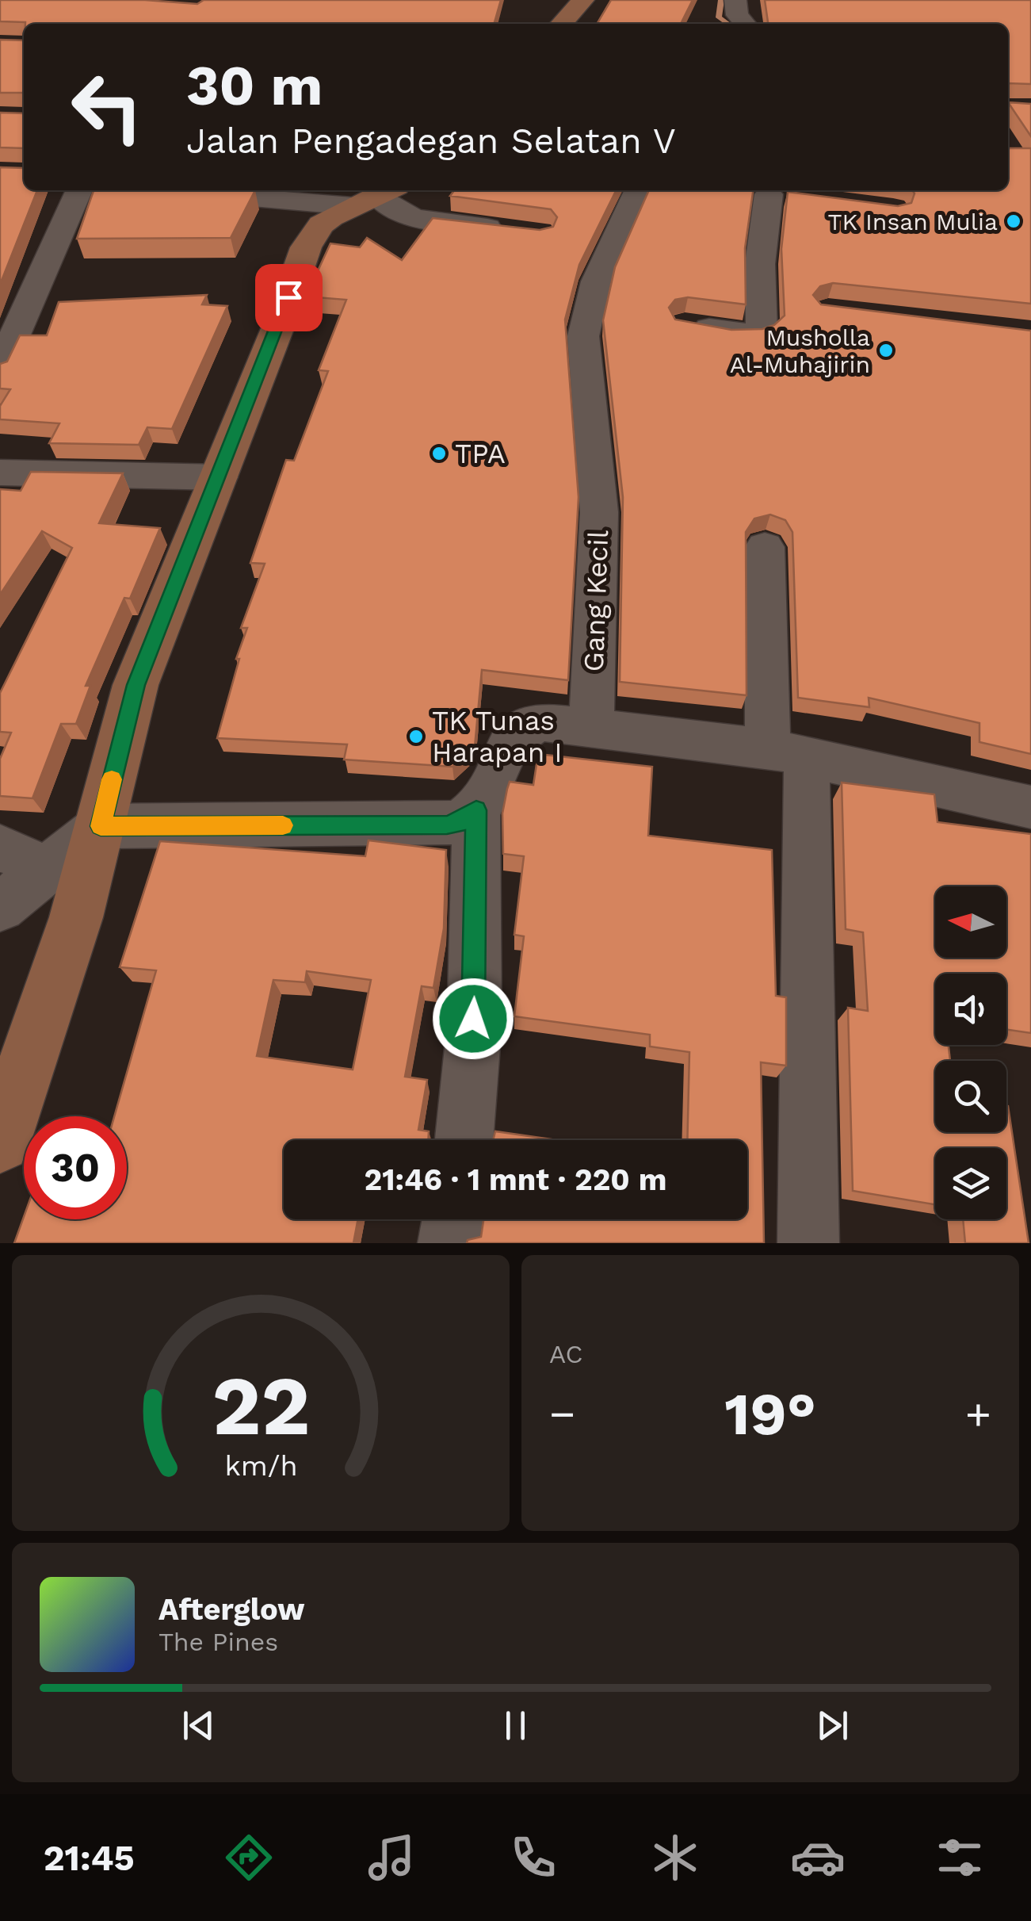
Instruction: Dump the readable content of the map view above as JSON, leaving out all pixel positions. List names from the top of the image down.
{
  "streets": {
    "street": ["Gang Kecil"]
  },
  "places": [
    "TK Insan Mulia",
    "Musholla Al-Muhajirin",
    "TPA",
    "TK Tunas Harapan I"
  ],
  "north": "left",
  "page": {
    "turn": ["30 m", "Jalan Pengadegan Selatan V"],
    "limit": "30",
    "trip": "21:46 · 1 mnt · 220 m",
    "tile": "AC",
    "heat": ["−", "19°", "+"],
    "song": ["Afterglow", "The Pines"],
    "tabs": "21:45",
    "gauge": ["22", "km/h"]
  }
}
